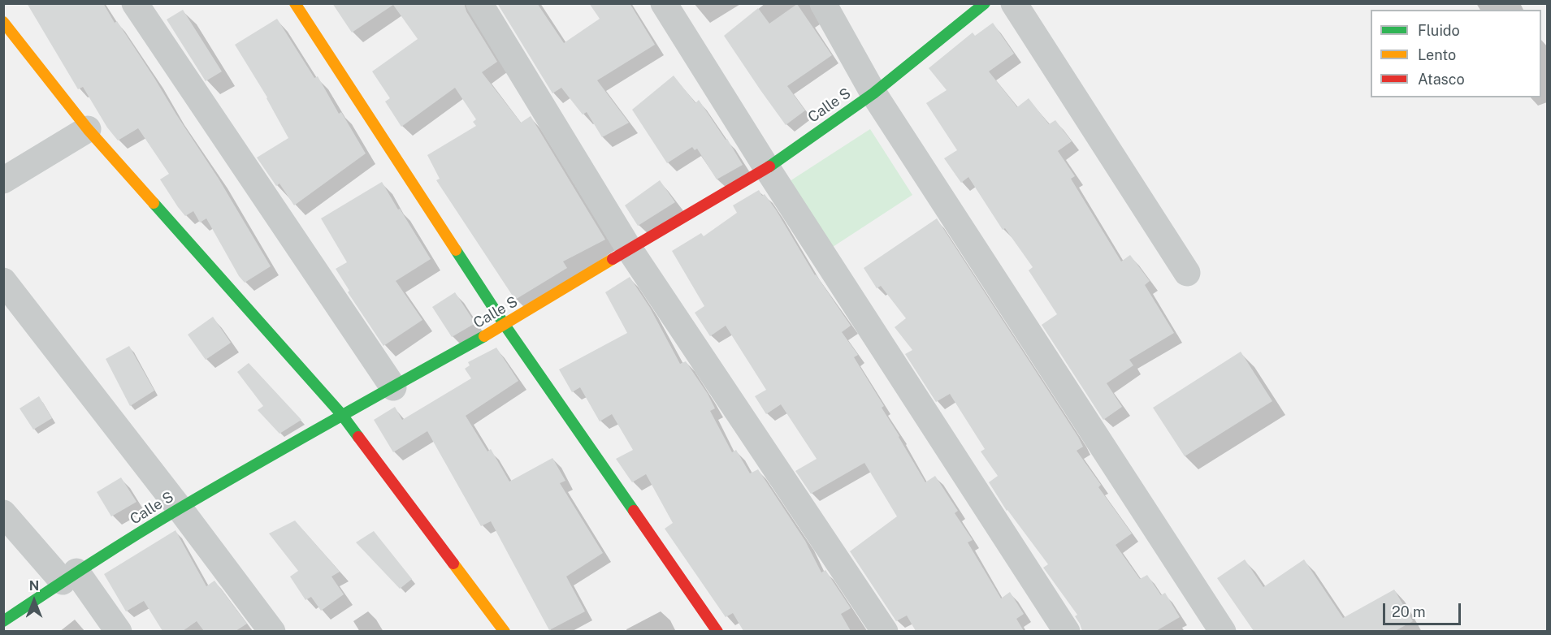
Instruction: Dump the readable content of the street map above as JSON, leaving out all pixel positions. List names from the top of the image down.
{
  "streets": {
    "street": ["Calle S"]
  },
  "legend": ["Fluido", "Lento", "Atasco"],
  "scale_bar": "20 m",
  "north": "top"
}
